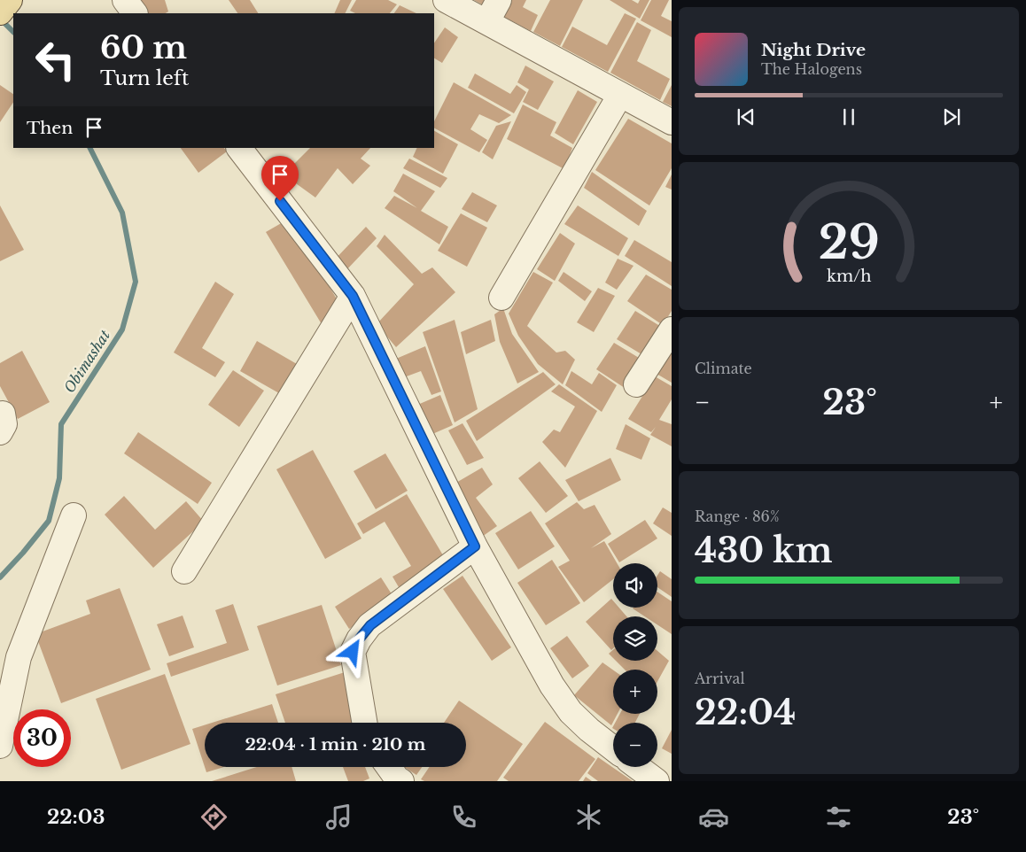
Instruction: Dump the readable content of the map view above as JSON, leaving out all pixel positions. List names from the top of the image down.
{
  "water": ["Obimashat"],
  "page": {
    "turn": ["60 m", "Turn left"],
    "song": ["Night Drive", "The Halogens"],
    "then": "Then",
    "tile": [
      "Climate",
      ["Range · 86%", "430 km"],
      ["Arrival", "22:04"]
    ],
    "heat": ["−", "23°", "+"],
    "map_buttons": ["+", "−"],
    "limit": "30",
    "trip": "22:04 · 1 min · 210 m",
    "tabs": ["22:03", "23°"],
    "gauge": ["29", "km/h"]
  }
}
